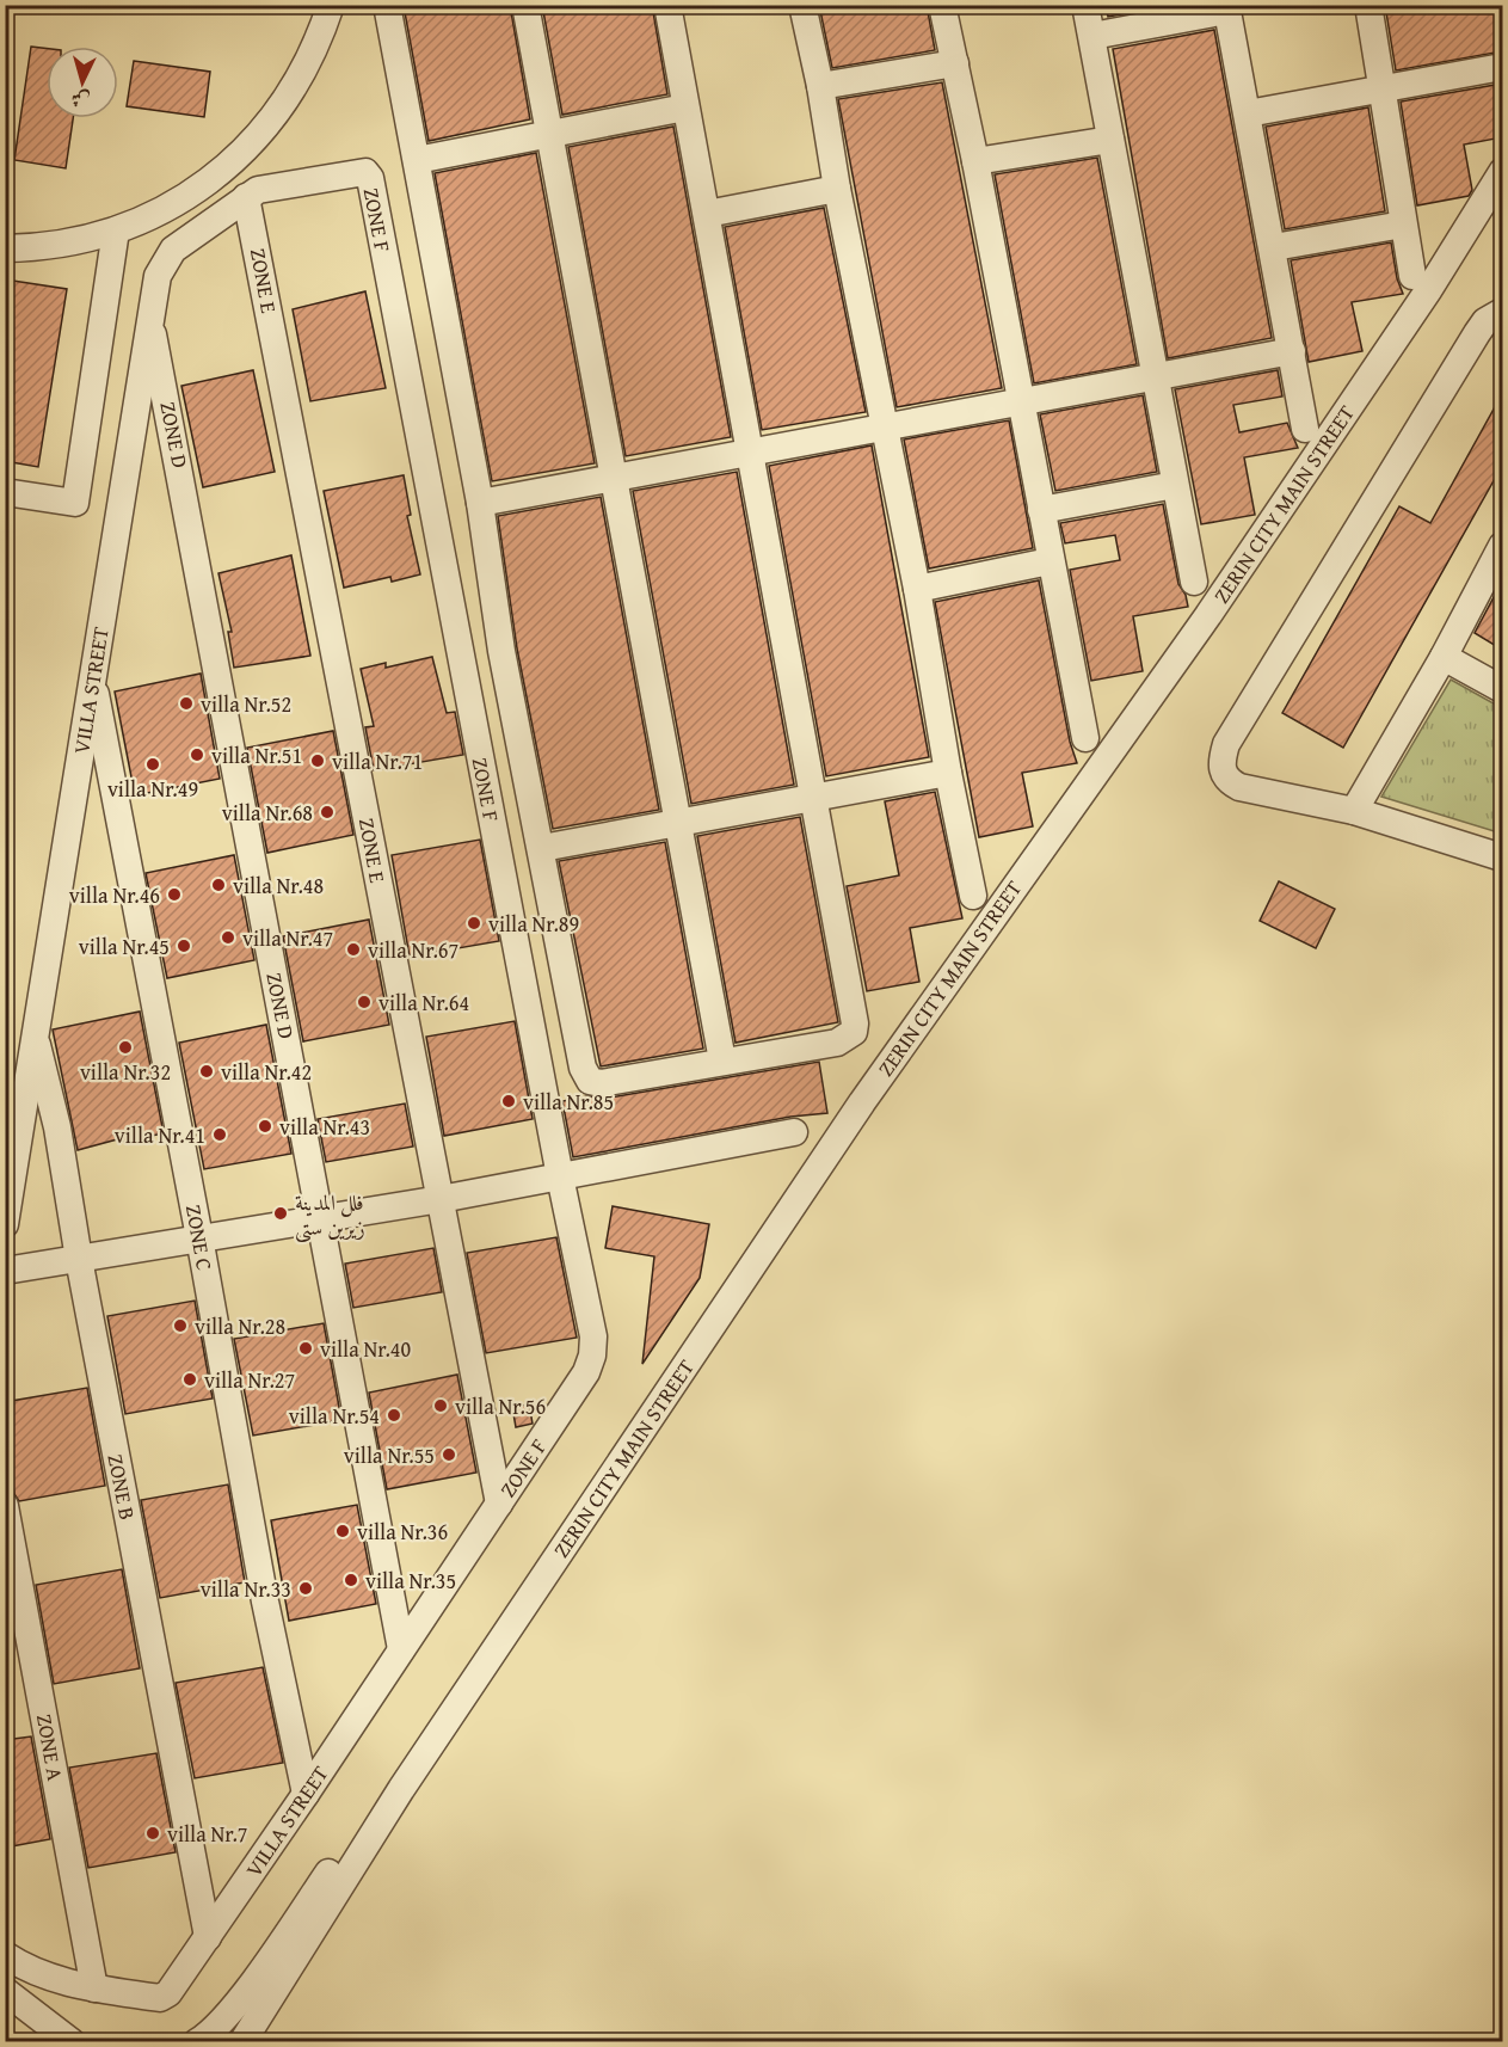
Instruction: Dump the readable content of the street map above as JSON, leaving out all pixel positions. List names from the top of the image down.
{
  "streets": {
    "street": [
      "ZONE F",
      "ZONE E",
      "ZONE D",
      "ZERIN CITY MAIN STREET",
      "VILLA STREET",
      "ZONE C",
      "ZONE B",
      "ZONE A"
    ]
  },
  "crossings": [
    ["ZONE F", "ZONE E"],
    ["ZONE F", "VILLA STREET"],
    ["ZONE E", "VILLA STREET"],
    ["ZONE D", "VILLA STREET"],
    ["VILLA STREET", "ZONE C"],
    ["VILLA STREET", "ZONE B"],
    ["VILLA STREET", "ZONE A"]
  ],
  "places": [
    "villa Nr.52",
    "villa Nr.51",
    "villa Nr.71",
    "villa Nr.49",
    "villa Nr.68",
    "villa Nr.48",
    "villa Nr.46",
    "villa Nr.89",
    "villa Nr.47",
    "villa Nr.45",
    "villa Nr.67",
    "villa Nr.64",
    "villa Nr.32",
    "villa Nr.42",
    "villa Nr.85",
    "villa Nr.43",
    "villa Nr.41",
    "فلل المدينة زیرین ستی",
    "villa Nr.28",
    "villa Nr.40",
    "villa Nr.27",
    "villa Nr.56",
    "villa Nr.54",
    "villa Nr.55",
    "villa Nr.36",
    "villa Nr.35",
    "villa Nr.33",
    "villa Nr.7"
  ],
  "north": "bottom"
}
